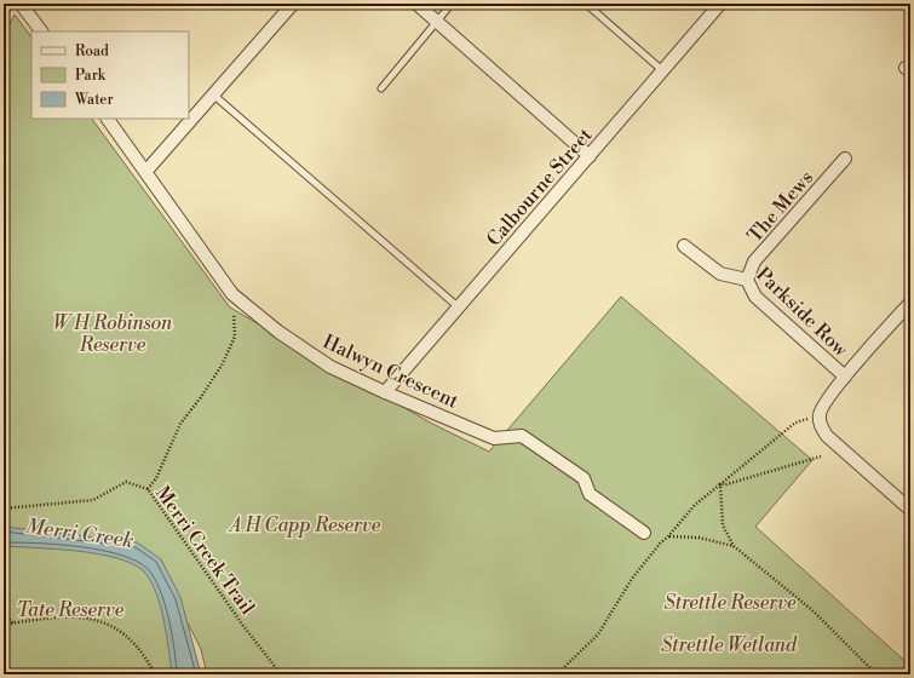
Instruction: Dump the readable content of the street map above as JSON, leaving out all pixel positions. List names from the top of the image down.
{
  "streets": {
    "street": [
      "Calbourne Street",
      "The Mews",
      "Parkside Row",
      "Halwyn Crescent"
    ],
    "path": ["Merri Creek Trail"]
  },
  "crossings": [
    ["Calbourne Street", "Halwyn Crescent"],
    ["The Mews", "Parkside Row"]
  ],
  "water": ["Merri Creek"],
  "parks": [
    "W H Robinson Reserve",
    "A H Capp Reserve",
    "Strettle Reserve",
    "Tate Reserve",
    "Strettle Wetland"
  ],
  "legend": ["Road", "Park", "Water"]
}
